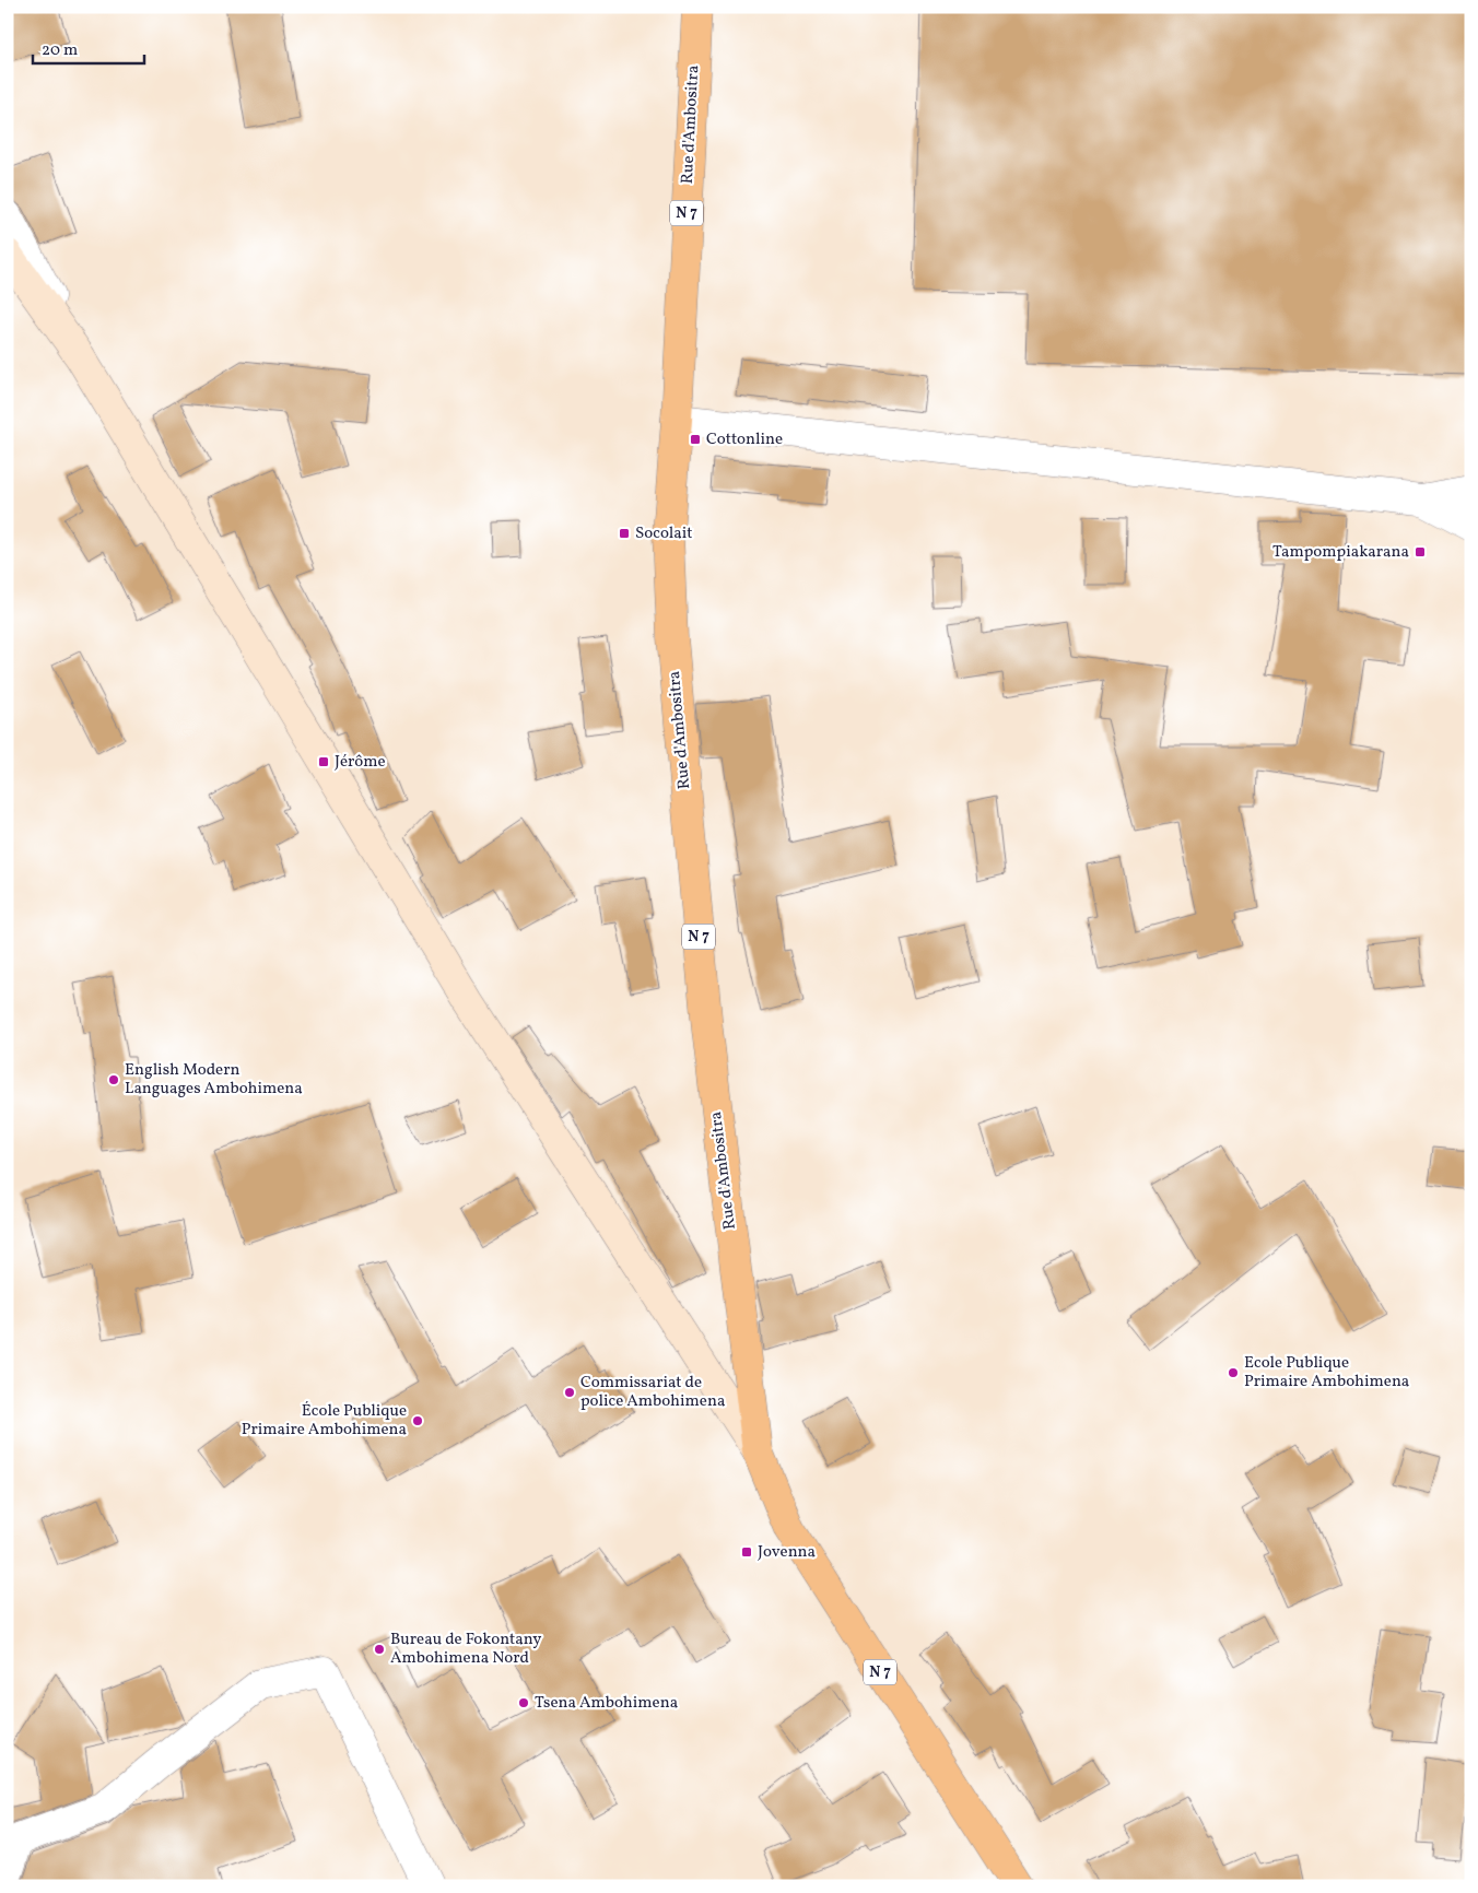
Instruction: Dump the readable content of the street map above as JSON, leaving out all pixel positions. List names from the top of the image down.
{
  "streets": {
    "main road": ["Rue d'Ambositra", "N 7"]
  },
  "crossings": [
    ["Rue d'Ambositra", "N 7"]
  ],
  "places": {
    "transit": [
      "Cottonline",
      "Socolait",
      "Tampompiakarana",
      "Jérôme",
      "Jovenna"
    ],
    "other": [
      "English Modern Languages Ambohimena",
      "Ecole Publique Primaire Ambohimena",
      "Commissariat de police Ambohimena",
      "École Publique Primaire Ambohimena",
      "Bureau de Fokontany Ambohimena Nord",
      "Tsena Ambohimena"
    ]
  },
  "scale_bar": "20 m"
}
